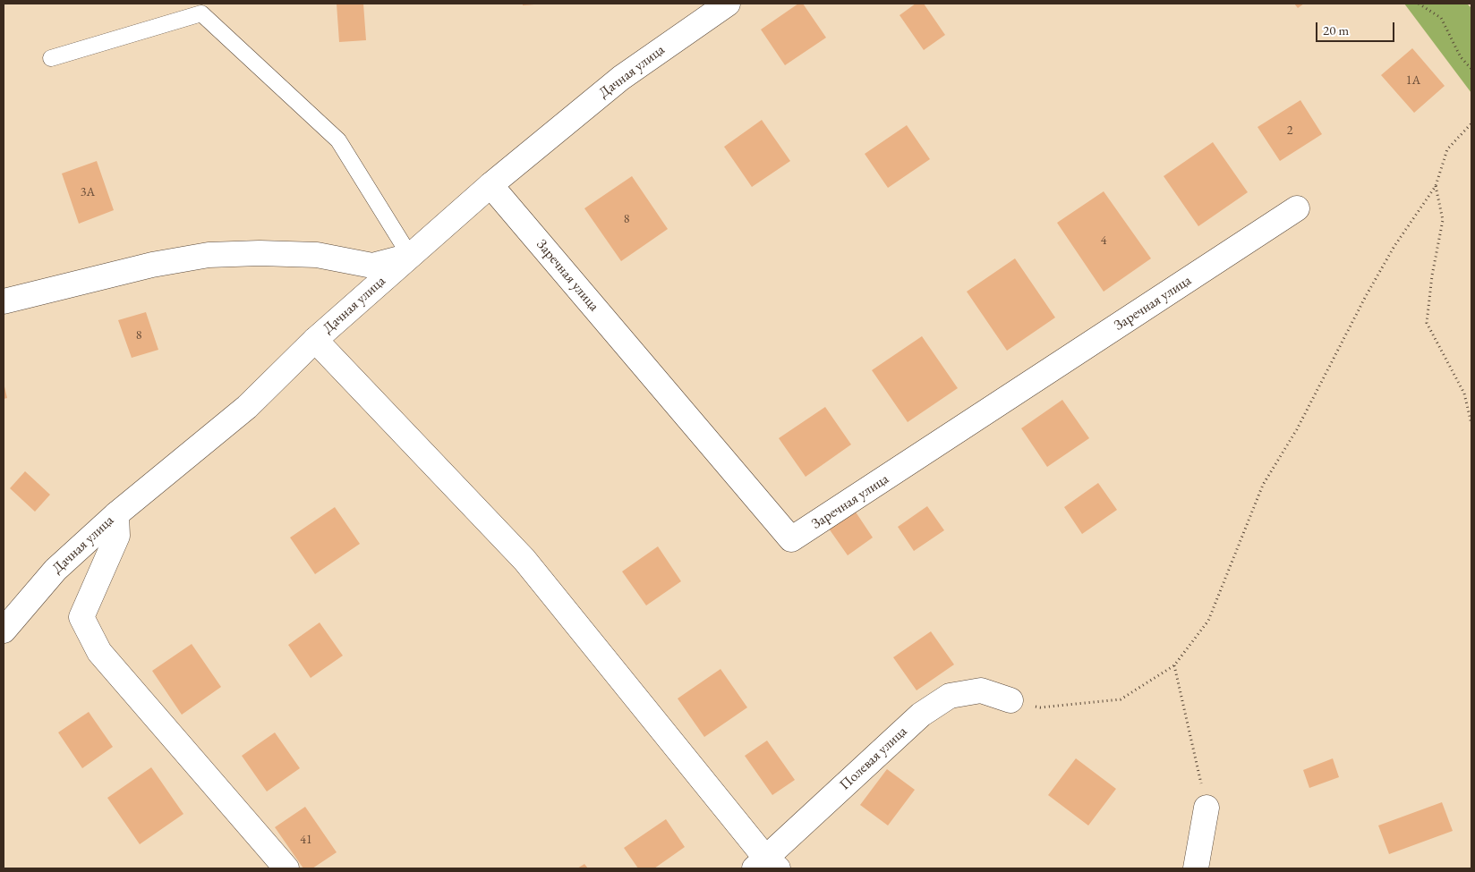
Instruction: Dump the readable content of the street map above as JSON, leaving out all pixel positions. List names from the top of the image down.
{
  "streets": {
    "street": ["Дачная улица", "Заречная улица", "Полевая улица"]
  },
  "crossings": [
    ["Дачная улица", "Заречная улица"]
  ],
  "house_numbers": [
    "1А",
    "2",
    "3А",
    "8",
    "4",
    "8",
    "41"
  ],
  "scale_bar": "20 m"
}
